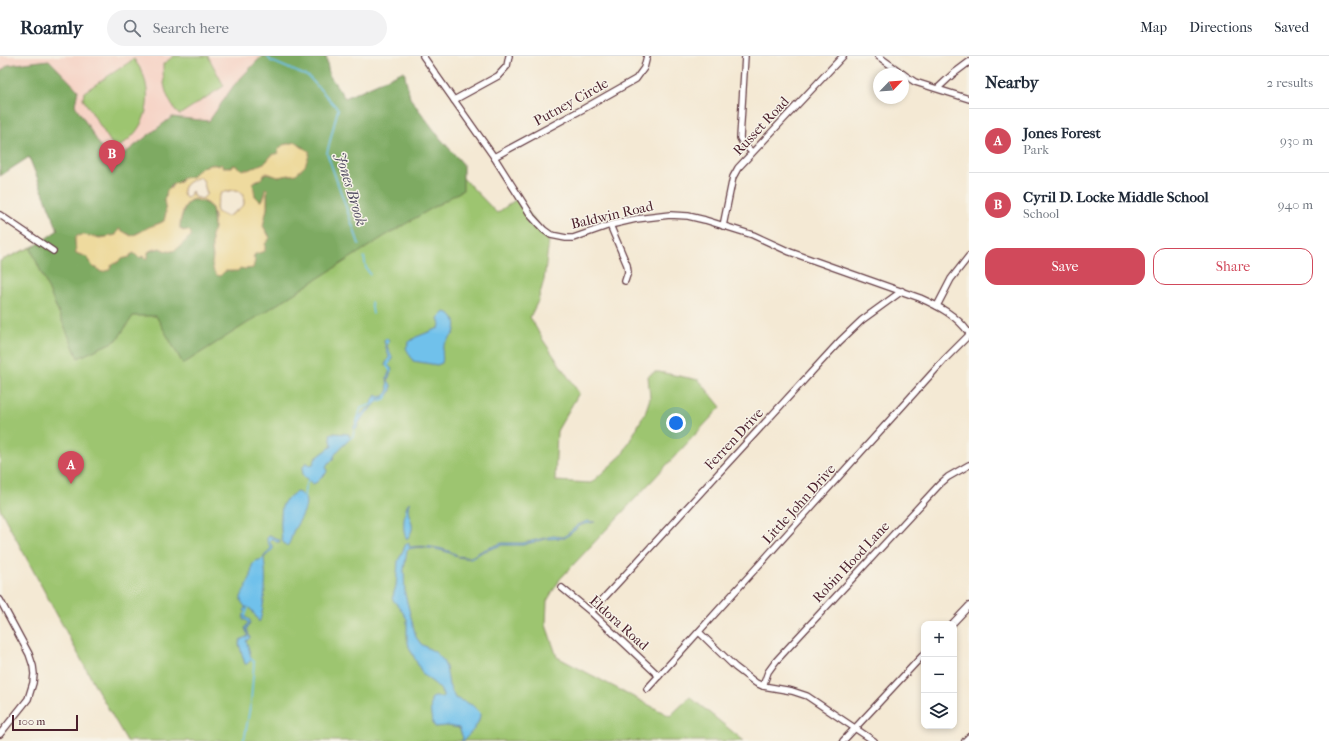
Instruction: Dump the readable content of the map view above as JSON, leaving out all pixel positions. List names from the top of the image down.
{
  "streets": {
    "street": [
      "Putney Circle",
      "Russet Road",
      "Baldwin Road",
      "Ferren Drive",
      "Little John Drive",
      "Robin Hood Lane",
      "Eldora Road"
    ]
  },
  "crossings": [
    ["Putney Circle", "Baldwin Road"],
    ["Russet Road", "Baldwin Road"],
    ["Baldwin Road", "Ferren Drive"],
    ["Baldwin Road", "Little John Drive"],
    ["Ferren Drive", "Eldora Road"],
    ["Little John Drive", "Eldora Road"]
  ],
  "water": ["Jones Brook"],
  "scale_bar": "100 m",
  "north": "top right",
  "page": {
    "header": "Roamly",
    "search": "Search here",
    "nav": ["Map", "Directions", "Saved"],
    "heading": ["Nearby", "2 results"],
    "list": [
      {
        "mark": "A",
        "name": "Jones Forest",
        "note": "Park",
        "value": "930 m"
      },
      {
        "mark": "B",
        "name": "Cyril D. Locke Middle School",
        "note": "School",
        "value": "940 m"
      }
    ],
    "pins": ["B", "A"],
    "buttons": ["Save", "Share"],
    "map_buttons": ["+", "−"],
    "scale": "100 m"
  }
}
